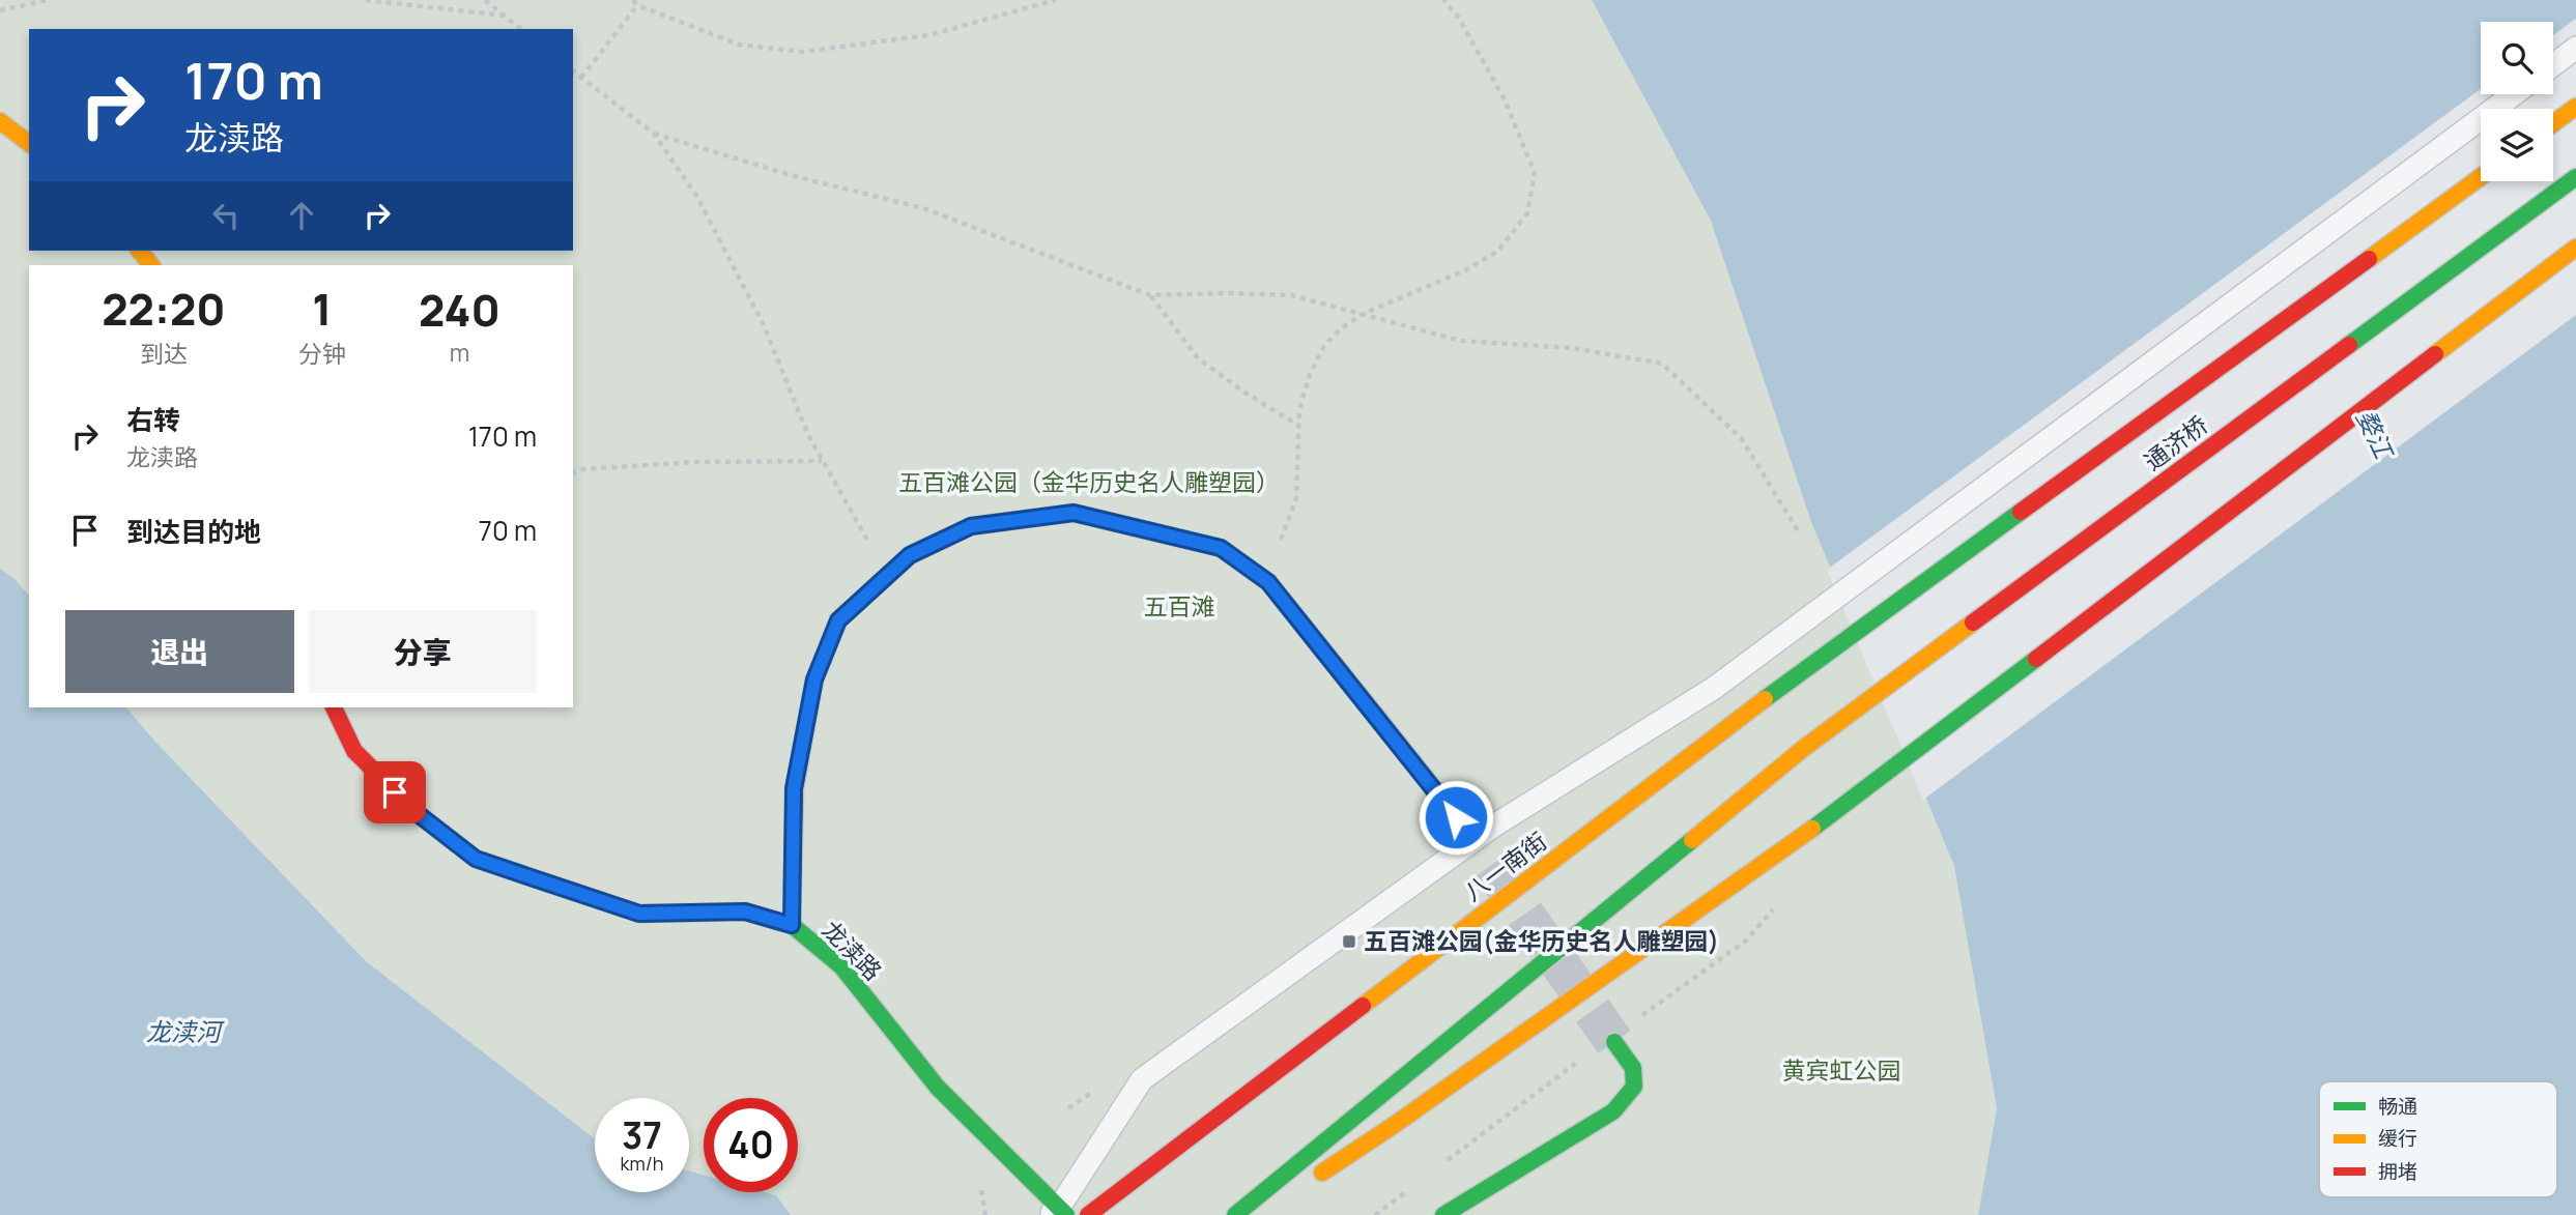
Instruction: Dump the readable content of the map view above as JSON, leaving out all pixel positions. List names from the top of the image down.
{
  "streets": {
    "main road": ["通济桥", "八一南街", "龙渎路"]
  },
  "crossings": [
    ["通济桥", "八一南街"]
  ],
  "water": ["婺江", "龙渎河"],
  "parks": ["五百滩公园（金华历史名人雕塑园）", "五百滩", "黄宾虹公园"],
  "places": {
    "transit": ["五百滩公园(金华历史名人雕塑园)"]
  },
  "legend": ["畅通", "缓行", "拥堵"],
  "page": {
    "turn": ["170 m", "龙渎路"],
    "eta": [
      "22:20",
      "到达",
      "1",
      "分钟",
      "240",
      "m"
    ],
    "list": [
      {
        "name": "右转",
        "note": "龙渎路",
        "value": "170 m"
      },
      {
        "name": "到达目的地",
        "value": "70 m"
      }
    ],
    "buttons": ["退出", "分享"],
    "speed": "37 km/h",
    "limit": "40"
  }
}
